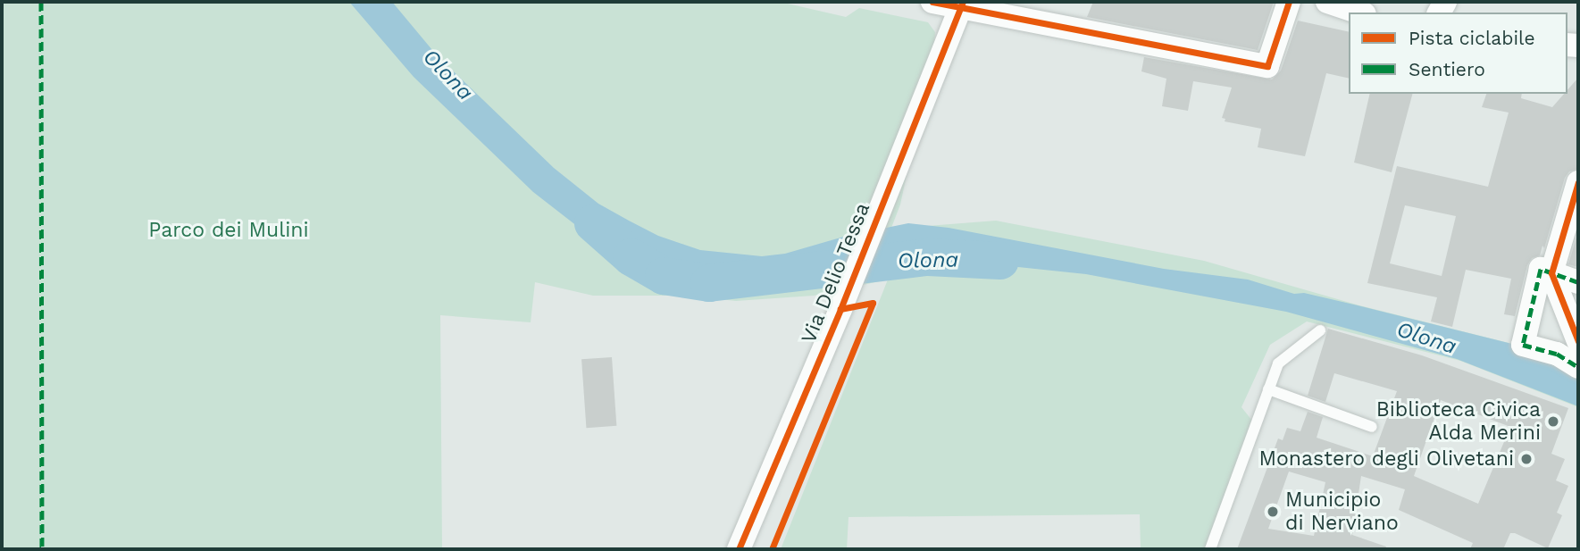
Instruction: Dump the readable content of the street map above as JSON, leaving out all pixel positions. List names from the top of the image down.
{
  "streets": {
    "street": ["Via Delio Tessa"]
  },
  "water": ["Olona"],
  "parks": ["Parco dei Mulini"],
  "places": ["Biblioteca Civica Alda Merini", "Monastero degli Olivetani", "Municipio di Nerviano"],
  "legend": ["Pista ciclabile", "Sentiero"]
}
